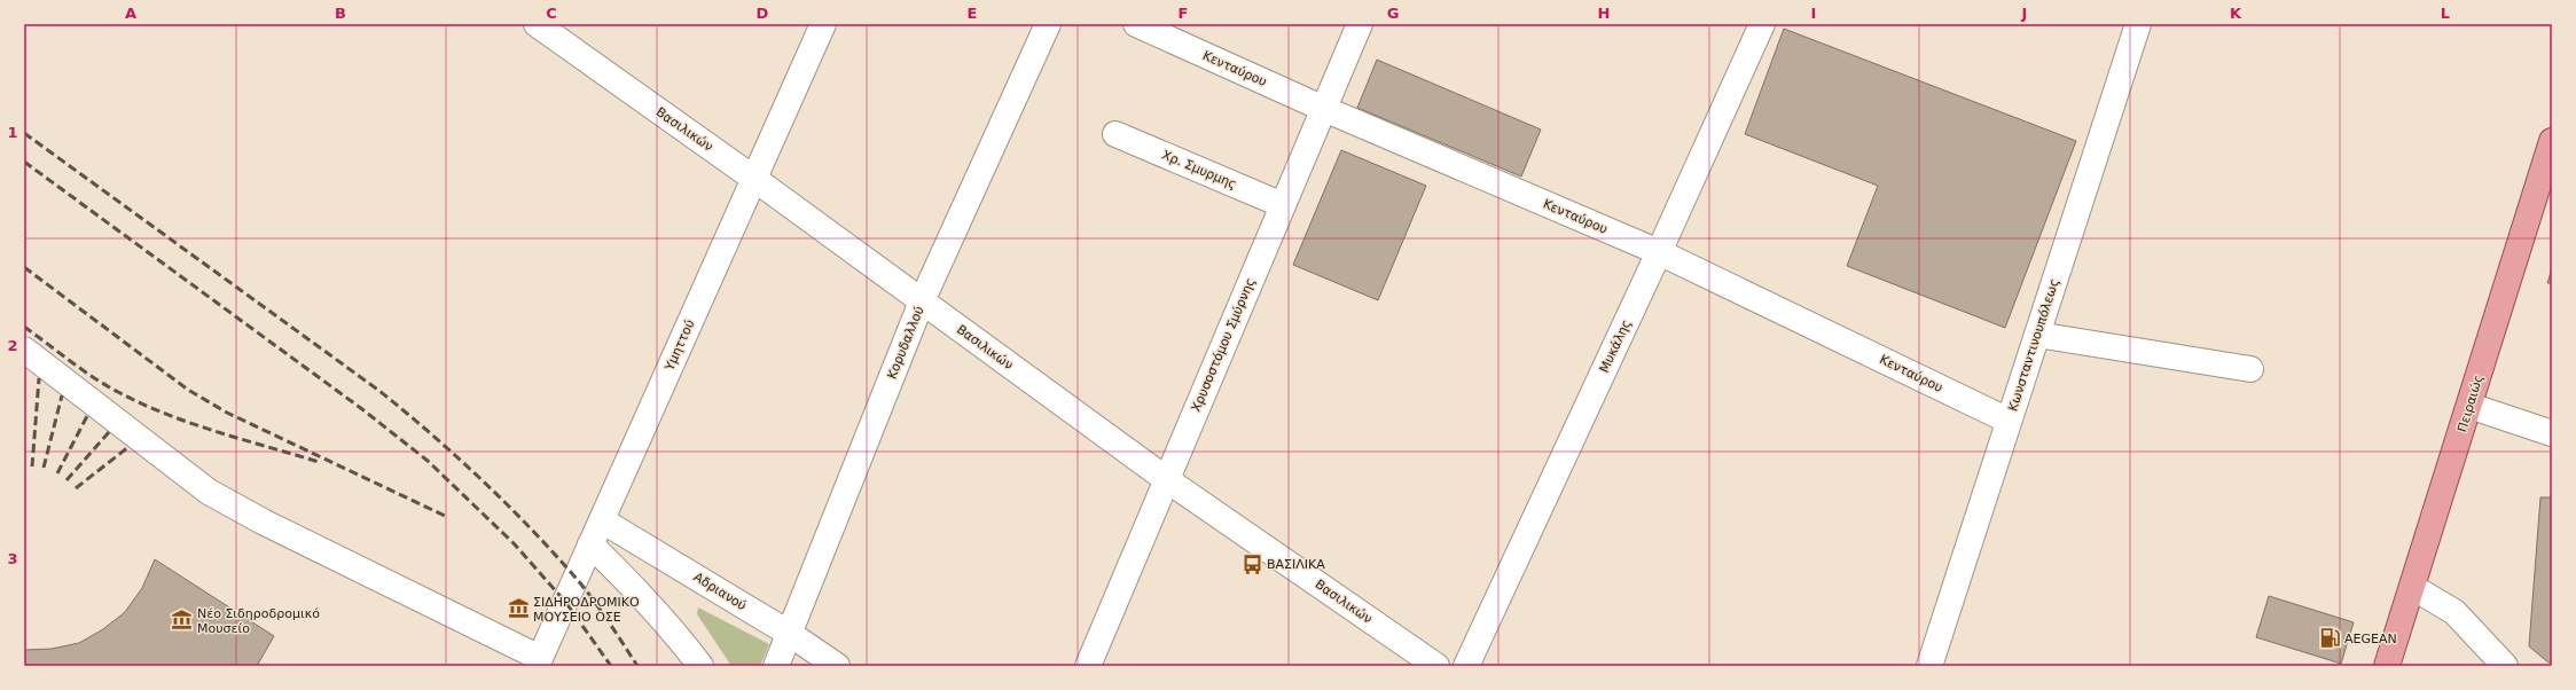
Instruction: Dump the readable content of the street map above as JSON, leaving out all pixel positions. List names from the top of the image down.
{
  "streets": {
    "main road": ["Πειραιώς"],
    "street": [
      "Κενταύρου",
      "Βασιλικών",
      "Χρ. Σμυρμης",
      "Κορυδαλλού",
      "Υμηττού",
      "Χρυσοστόμου Σμύρνης",
      "Κωνσταντινουπόλεως",
      "Μυκάλης",
      "Αδριανού"
    ]
  },
  "crossings": [
    ["Κενταύρου", "Χρυσοστόμου Σμύρνης"],
    ["Κενταύρου", "Κωνσταντινουπόλεως"],
    ["Κενταύρου", "Μυκάλης"],
    ["Βασιλικών", "Κορυδαλλού"],
    ["Βασιλικών", "Υμηττού"],
    ["Βασιλικών", "Χρυσοστόμου Σμύρνης"],
    ["Χρ. Σμυρμης", "Χρυσοστόμου Σμύρνης"],
    ["Κορυδαλλού", "Αδριανού"],
    ["Υμηττού", "Αδριανού"]
  ],
  "places": {
    "bus stop": ["ΒΑΣΙΛΙΚΑ"],
    "museum": ["ΣΙΔΗΡΟΔΡΟΜΙΚΟ ΜΟΥΣΕΙΟ ΟΣΕ", "Νέο Σιδηροδρομικό Μουσείο"],
    "fuel station": ["AEGEAN"]
  },
  "grid": {
    "columns": [
      "A",
      "B",
      "C",
      "D",
      "E",
      "F",
      "G",
      "H",
      "I",
      "J",
      "K",
      "L"
    ],
    "rows": ["1", "2", "3"]
  }
}
